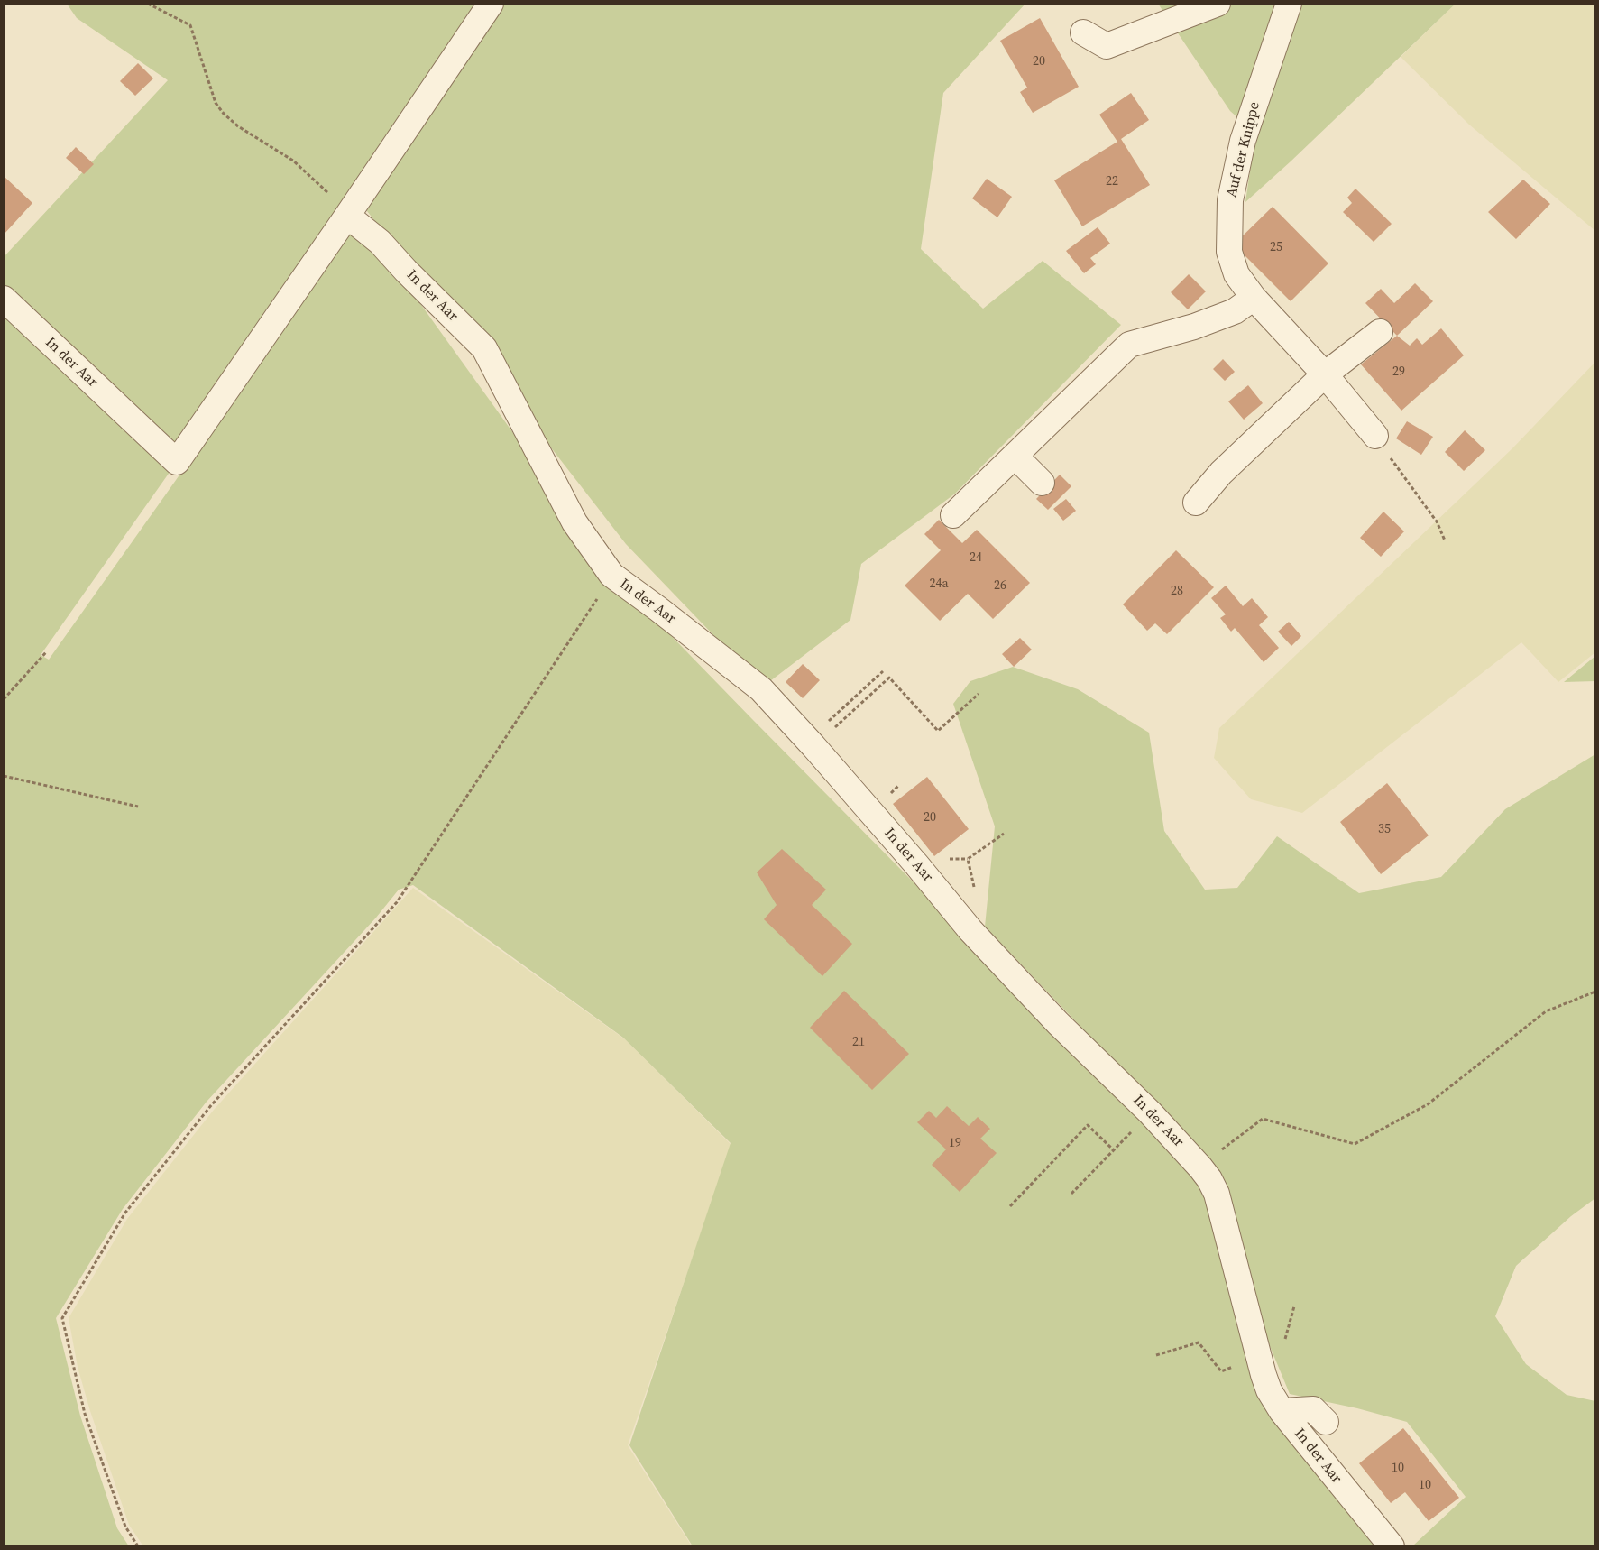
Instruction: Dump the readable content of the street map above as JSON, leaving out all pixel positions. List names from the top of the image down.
{
  "streets": {
    "street": ["Auf der Knippe", "In der Aar"]
  },
  "house_numbers": [
    "20",
    "22",
    "25",
    "29",
    "24",
    "24a",
    "26",
    "28",
    "20",
    "35",
    "21",
    "19",
    "10",
    "10"
  ]
}
